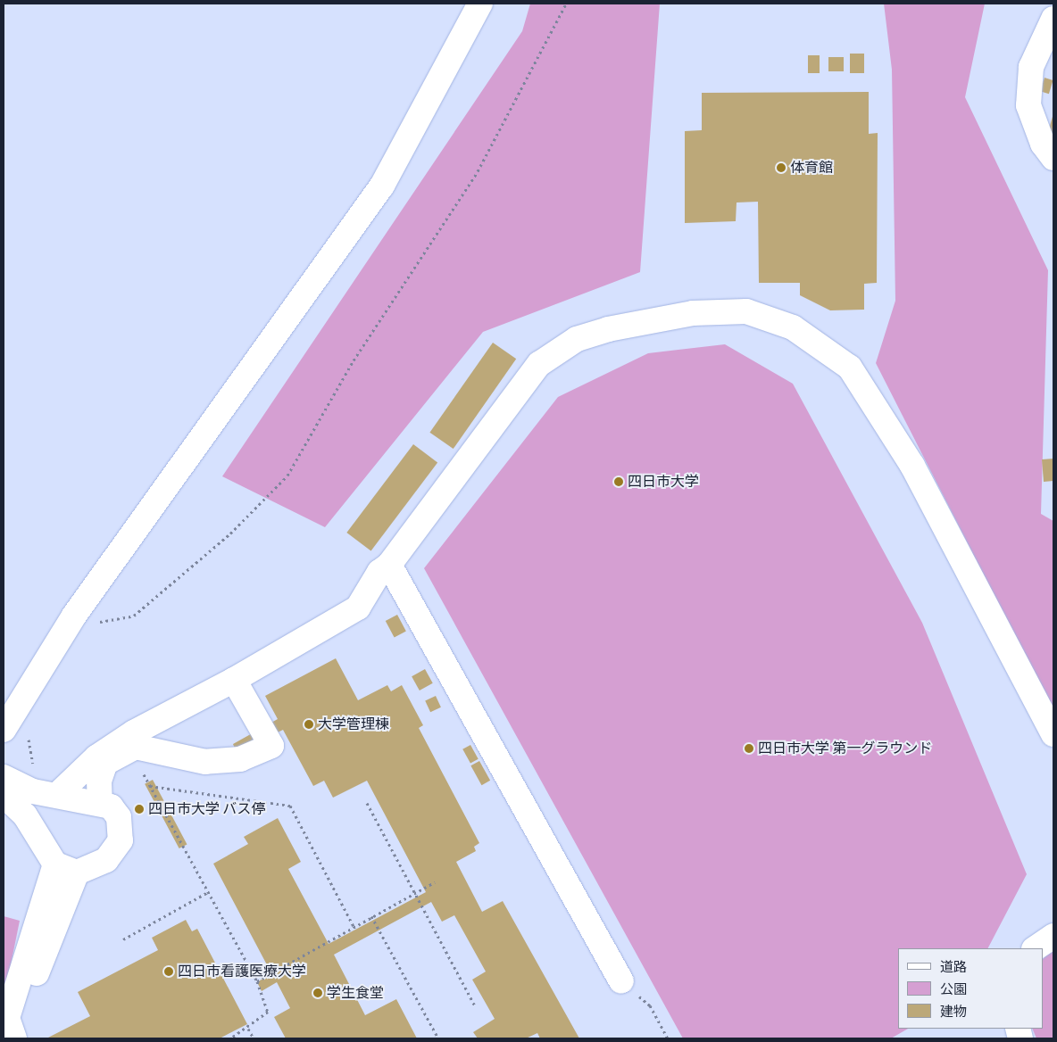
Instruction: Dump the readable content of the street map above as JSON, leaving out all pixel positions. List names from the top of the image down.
{
  "places": [
    "体育館",
    "四日市大学",
    "大学管理棟",
    "四日市大学 第一グラウンド",
    "四日市大学 バス停",
    "四日市看護医療大学",
    "学生食堂"
  ],
  "legend": ["道路", "公園", "建物"]
}
